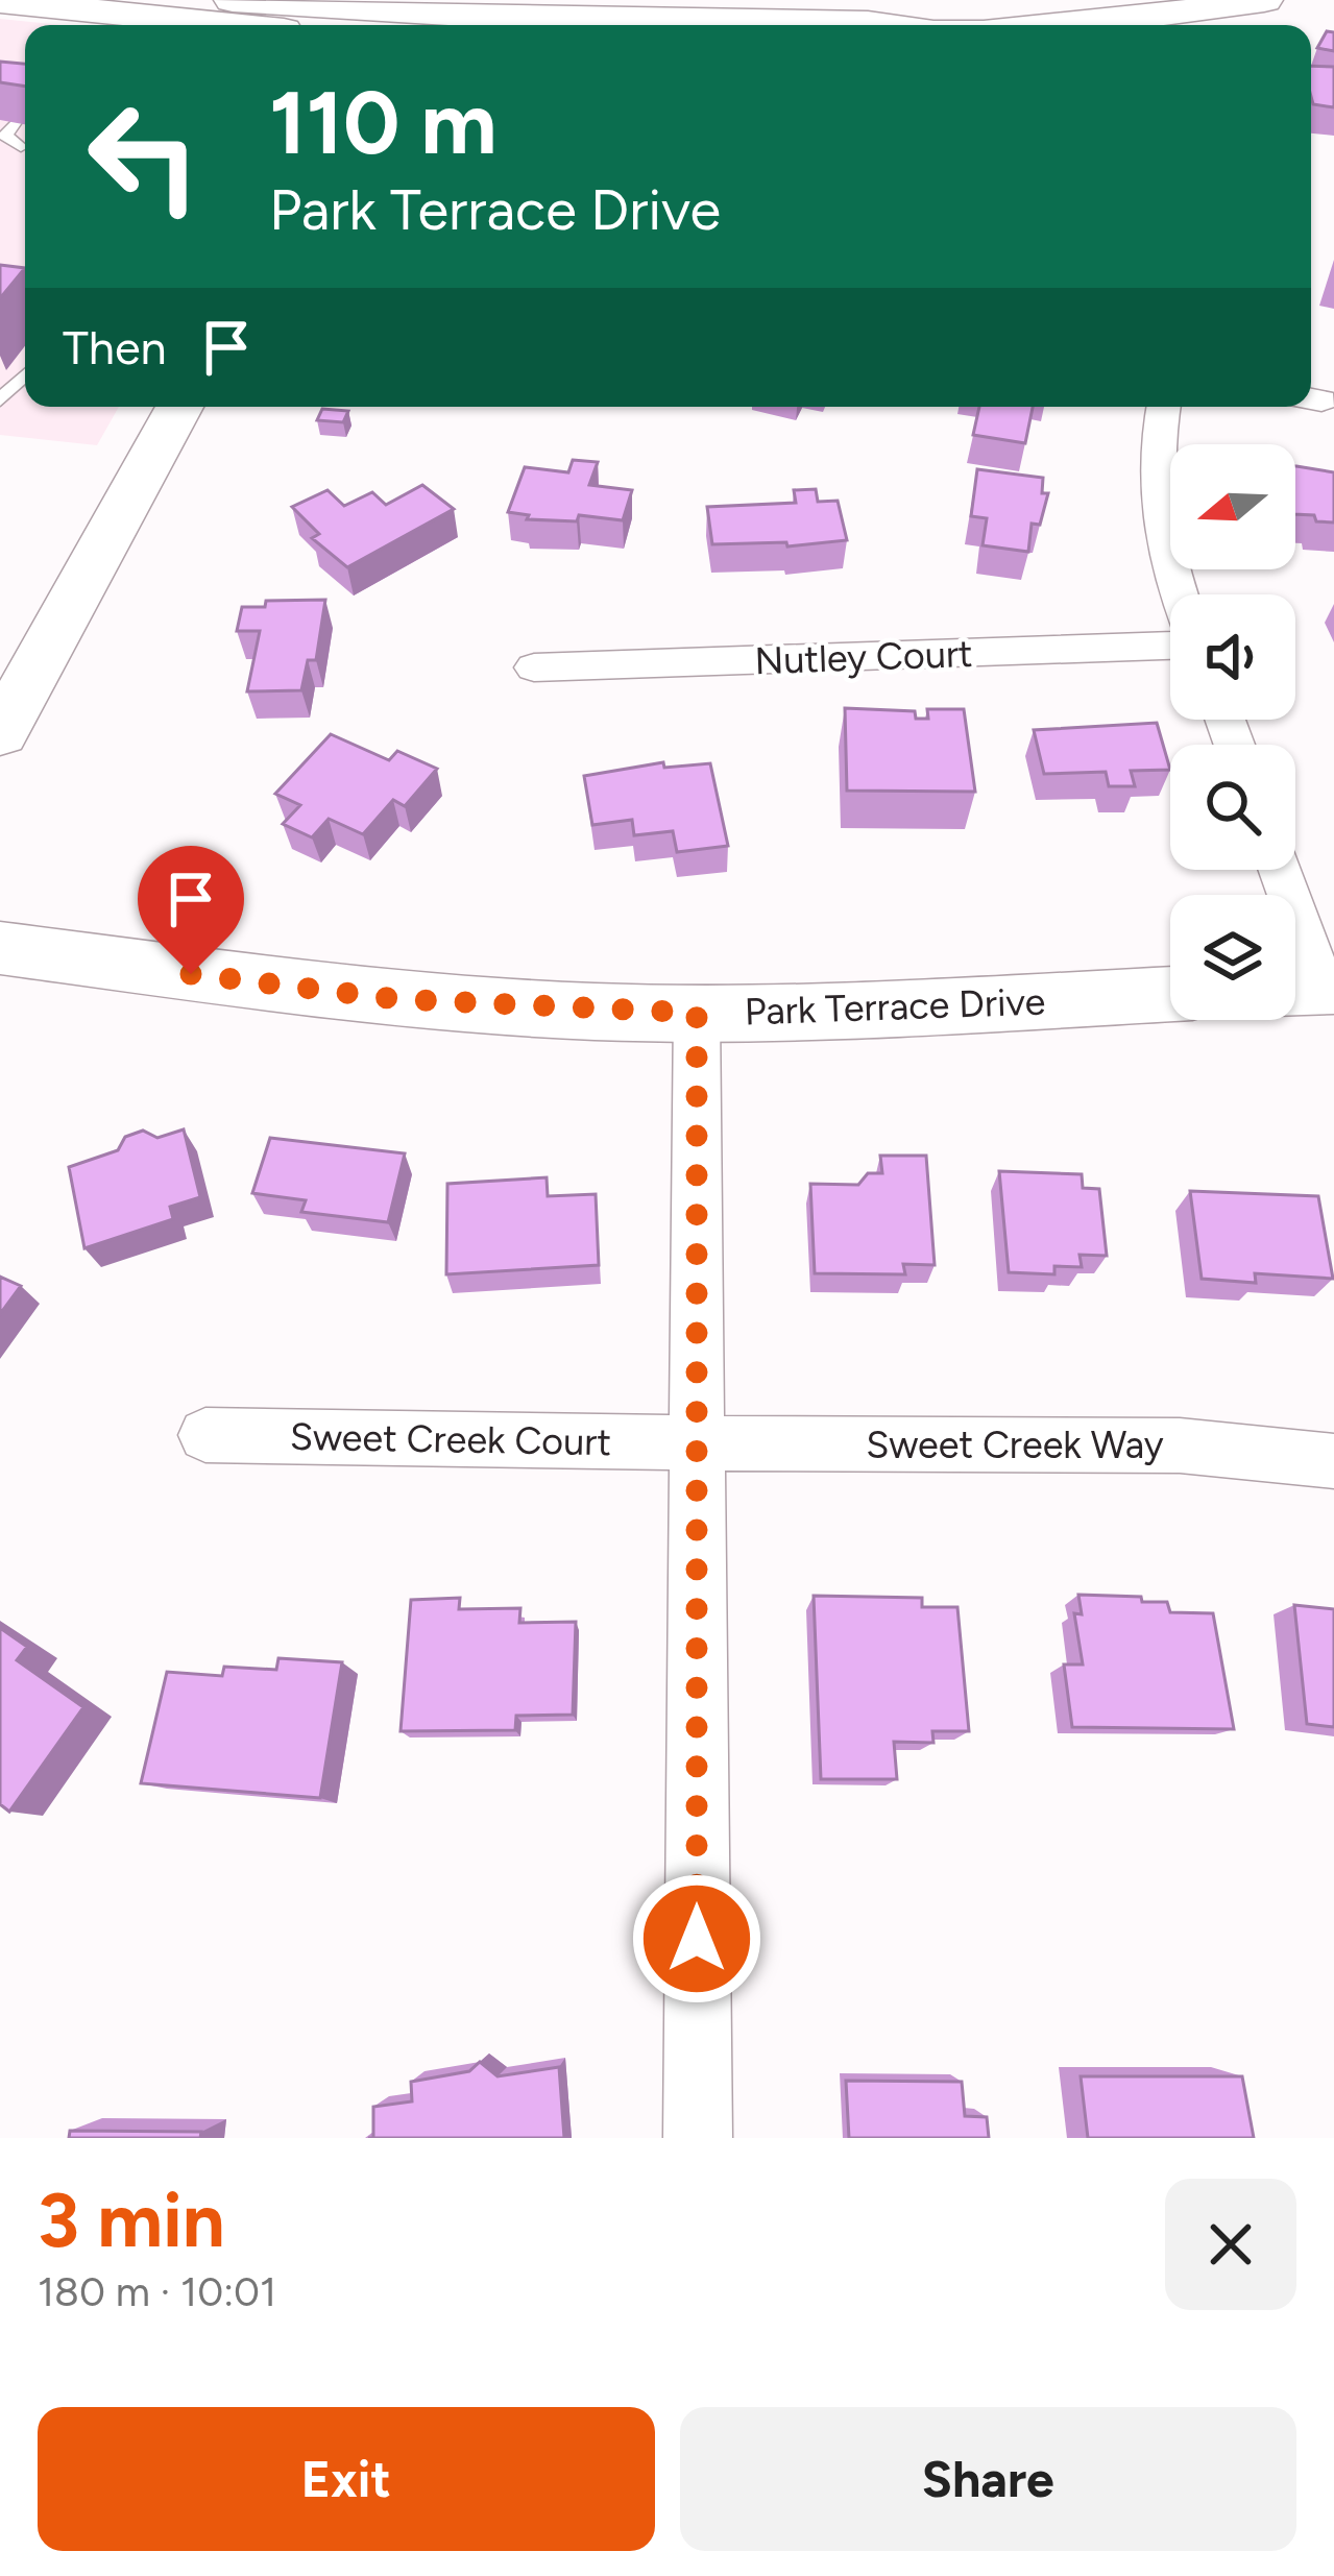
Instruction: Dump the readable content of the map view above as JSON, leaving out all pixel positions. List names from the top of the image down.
{
  "streets": {
    "main road": ["Park Terrace Drive"],
    "street": ["Nutley Court", "Sweet Creek Court", "Sweet Creek Way"]
  },
  "crossings": [
    ["Sweet Creek Court", "Sweet Creek Way"]
  ],
  "north": "left",
  "page": {
    "turn": ["110 m", "Park Terrace Drive"],
    "then": "Then",
    "heading": ["3 min", "180 m · 10:01"],
    "buttons": ["Exit", "Share"]
  }
}
